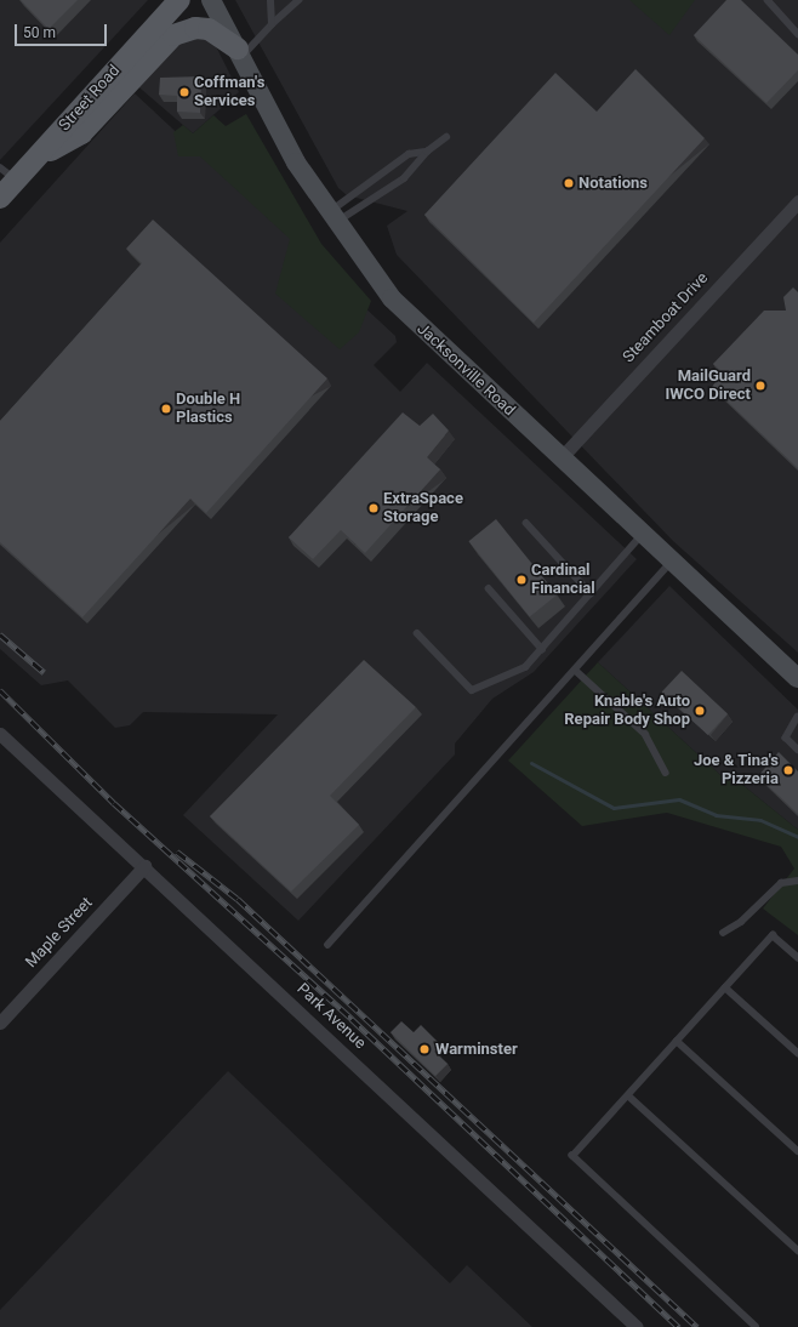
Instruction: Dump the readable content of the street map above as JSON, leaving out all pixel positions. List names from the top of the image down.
{
  "streets": {
    "main road": ["Street Road", "Jacksonville Road"],
    "street": ["Steamboat Drive", "Maple Street", "Park Avenue"]
  },
  "crossings": [
    ["Steamboat Drive", "Jacksonville Road"],
    ["Maple Street", "Park Avenue"]
  ],
  "places": [
    "Coffman's Services",
    "Notations",
    "MailGuard IWCO Direct",
    "Double H Plastics",
    "ExtraSpace Storage",
    "Cardinal Financial",
    "Knable's Auto Repair Body Shop",
    "Joe & Tina's Pizzeria",
    "Warminster"
  ],
  "scale_bar": "50 m"
}
